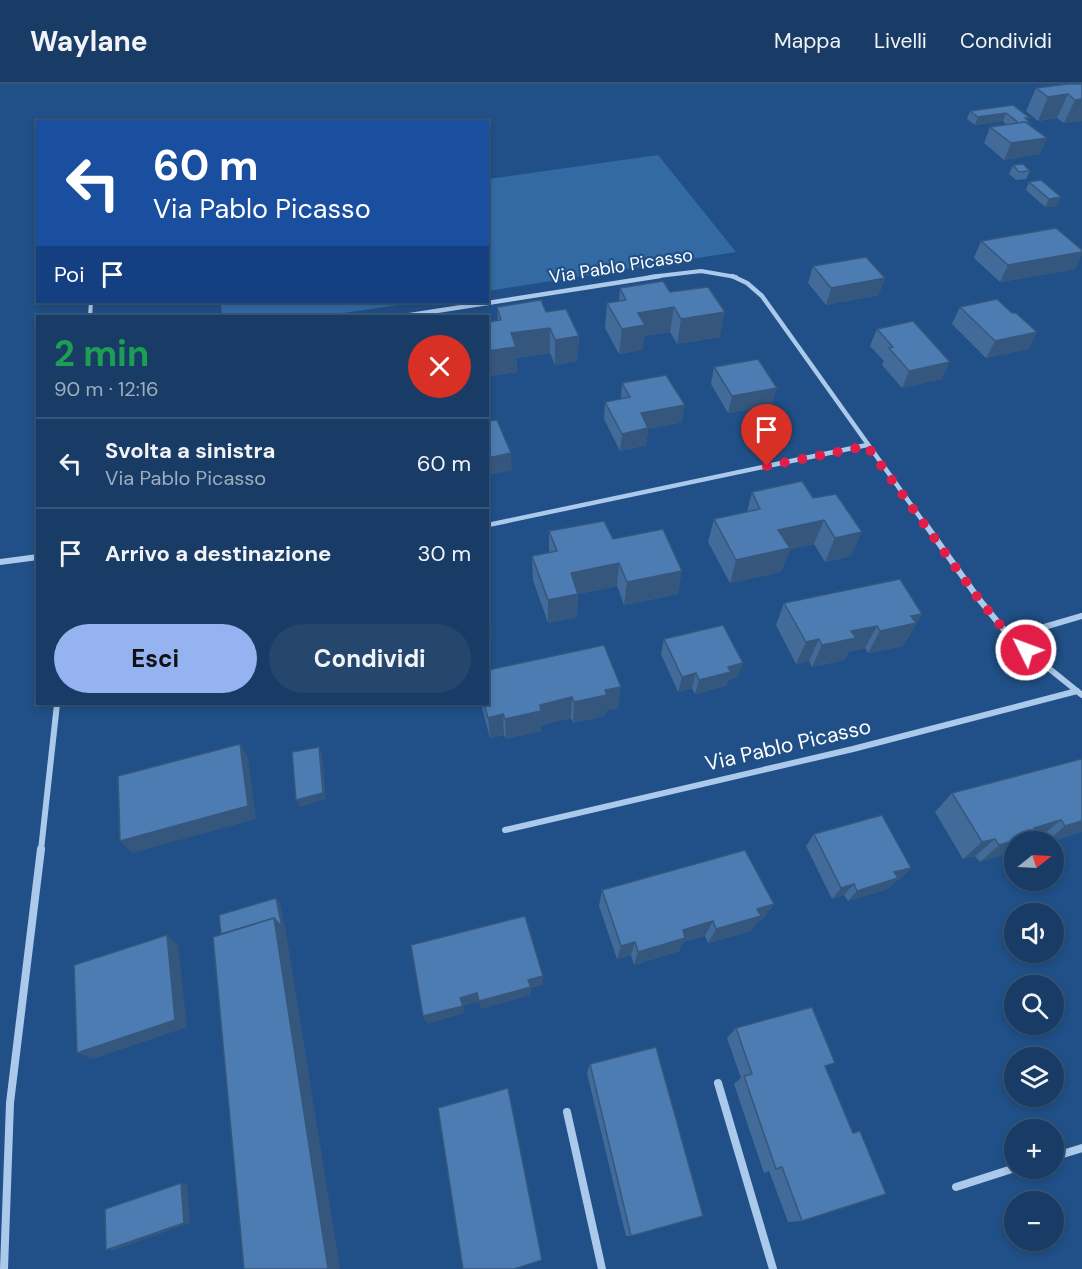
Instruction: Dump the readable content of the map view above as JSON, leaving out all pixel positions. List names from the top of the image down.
{
  "streets": {
    "street": ["Via Pablo Picasso"]
  },
  "north": "right",
  "page": {
    "header": "Waylane",
    "nav": ["Mappa", "Livelli", "Condividi"],
    "turn": ["60 m", "Via Pablo Picasso"],
    "then": "Poi",
    "heading": ["2 min", "90 m · 12:16"],
    "list": [
      {
        "name": "Svolta a sinistra",
        "note": "Via Pablo Picasso",
        "value": "60 m"
      },
      {
        "name": "Arrivo a destinazione",
        "value": "30 m"
      }
    ],
    "buttons": ["Esci", "Condividi"],
    "map_buttons": ["+", "−"]
  }
}
